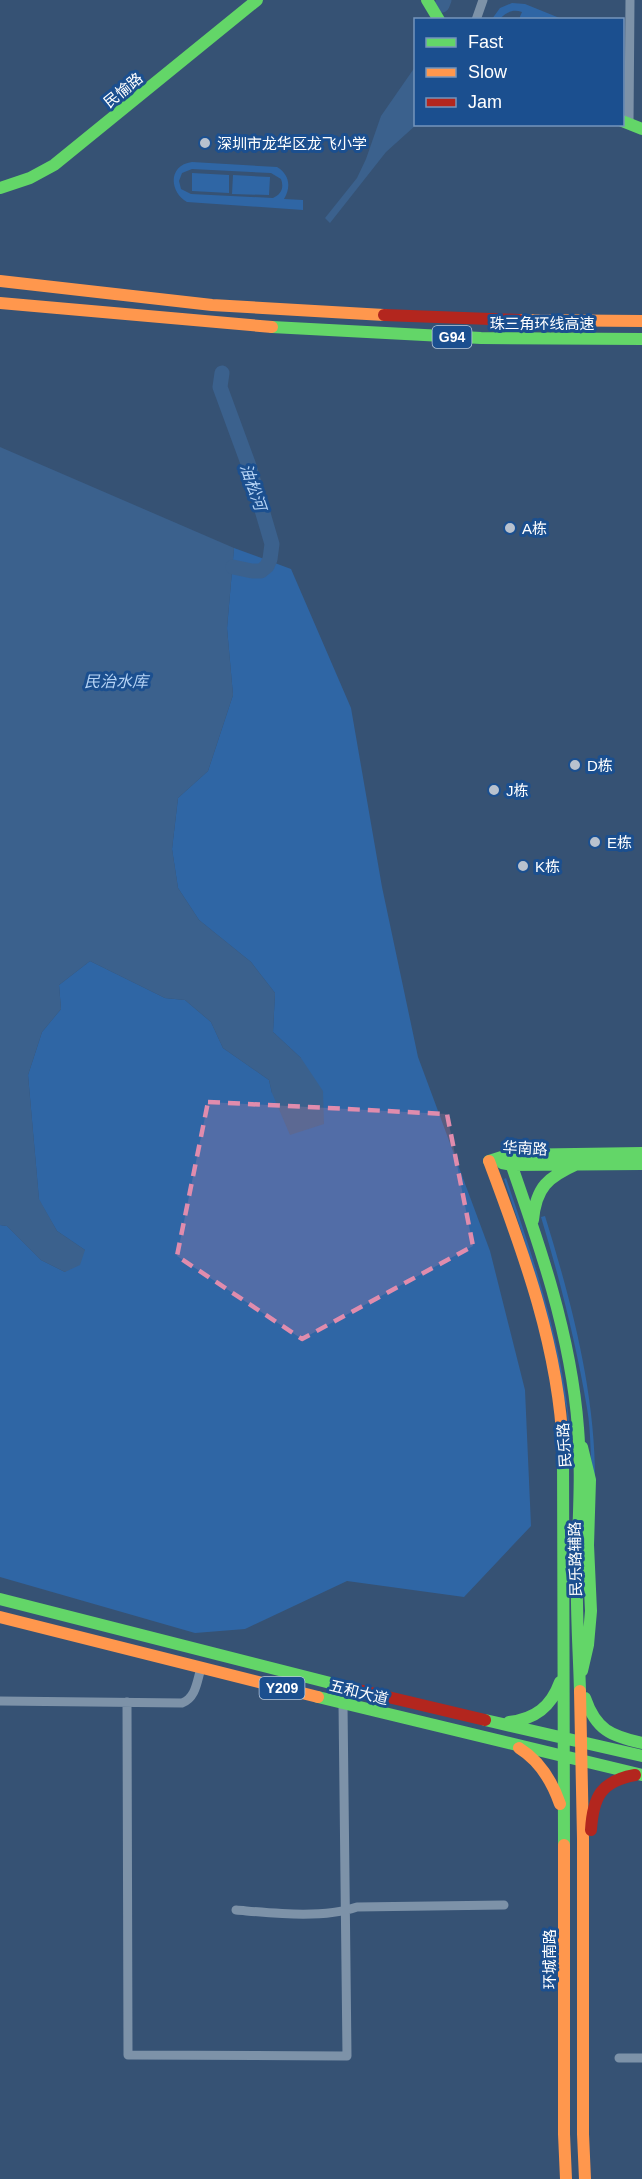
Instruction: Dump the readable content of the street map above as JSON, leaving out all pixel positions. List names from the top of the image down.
{
  "streets": {
    "main road": [
      "民愉路",
      "珠三角环线高速",
      "G94",
      "华南路",
      "民乐路",
      "Y209",
      "五和大道",
      "环城南路"
    ]
  },
  "crossings": [
    ["华南路", "民乐路"],
    ["民乐路", "五和大道"],
    ["民乐路", "环城南路"],
    ["五和大道", "环城南路"]
  ],
  "water": ["油松河", "民治水库"],
  "places": [
    "深圳市龙华区龙飞小学",
    "A栋",
    "D栋",
    "J栋",
    "E栋",
    "K栋"
  ],
  "legend": ["Fast", "Slow", "Jam"]
}
